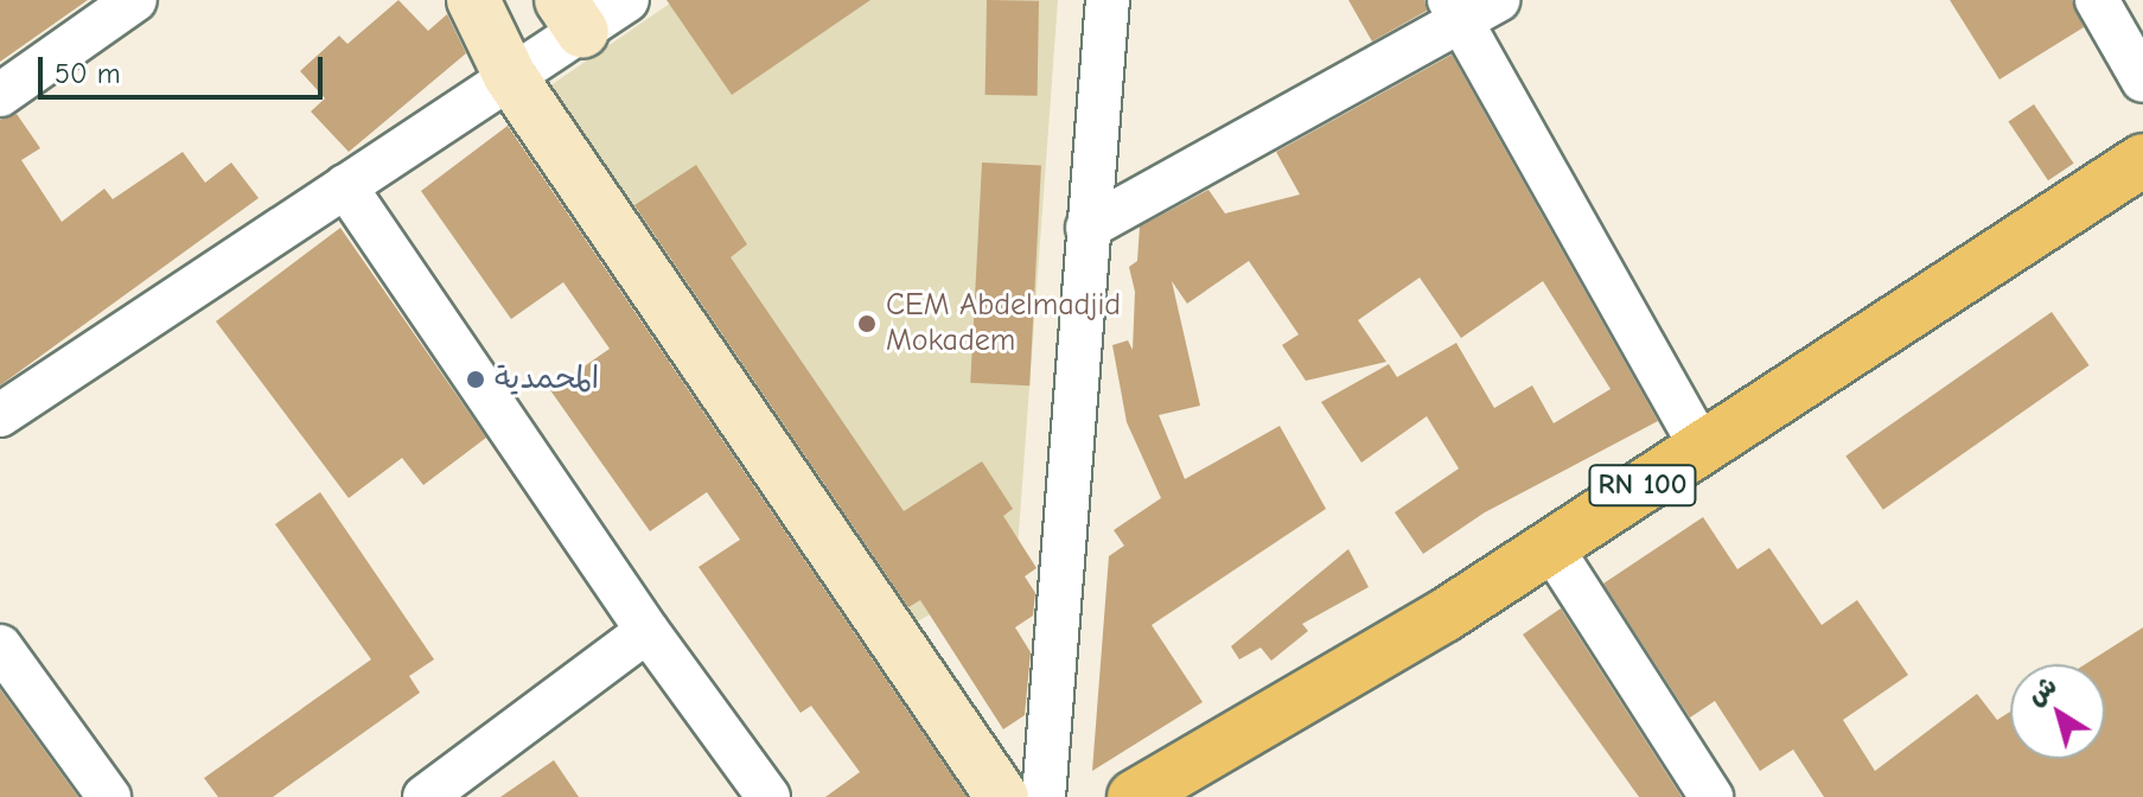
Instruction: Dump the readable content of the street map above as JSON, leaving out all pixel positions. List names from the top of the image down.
{
  "streets": {
    "main road": ["RN 100"]
  },
  "places": ["CEM Abdelmadjid Mokadem", "المحمدية"],
  "scale_bar": "50 m",
  "north": "top left"
}
